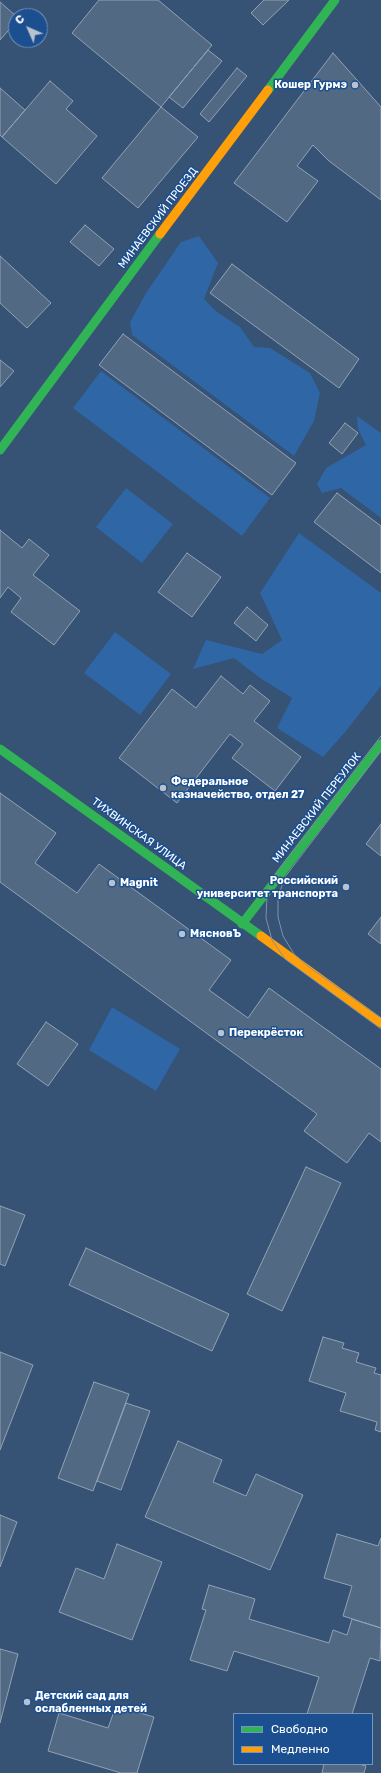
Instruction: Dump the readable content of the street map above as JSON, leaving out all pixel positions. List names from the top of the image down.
{
  "streets": {
    "street": ["МИНАЕВСКИЙ ПРОЕЗД", "МИНАЕВСКИЙ ПЕРЕУЛОК", "ТИХВИНСКАЯ УЛИЦА"]
  },
  "crossings": [
    ["МИНАЕВСКИЙ ПЕРЕУЛОК", "ТИХВИНСКАЯ УЛИЦА"]
  ],
  "places": [
    "Кошер Гурмэ",
    "Федеральное казначейство, отдел 27",
    "Magnit",
    "Российский университет транспорта",
    "МясновЪ",
    "Перекрёсток",
    "Детский сад для ослабленных детей"
  ],
  "legend": ["Свободно", "Медленно"],
  "north": "top left"
}
